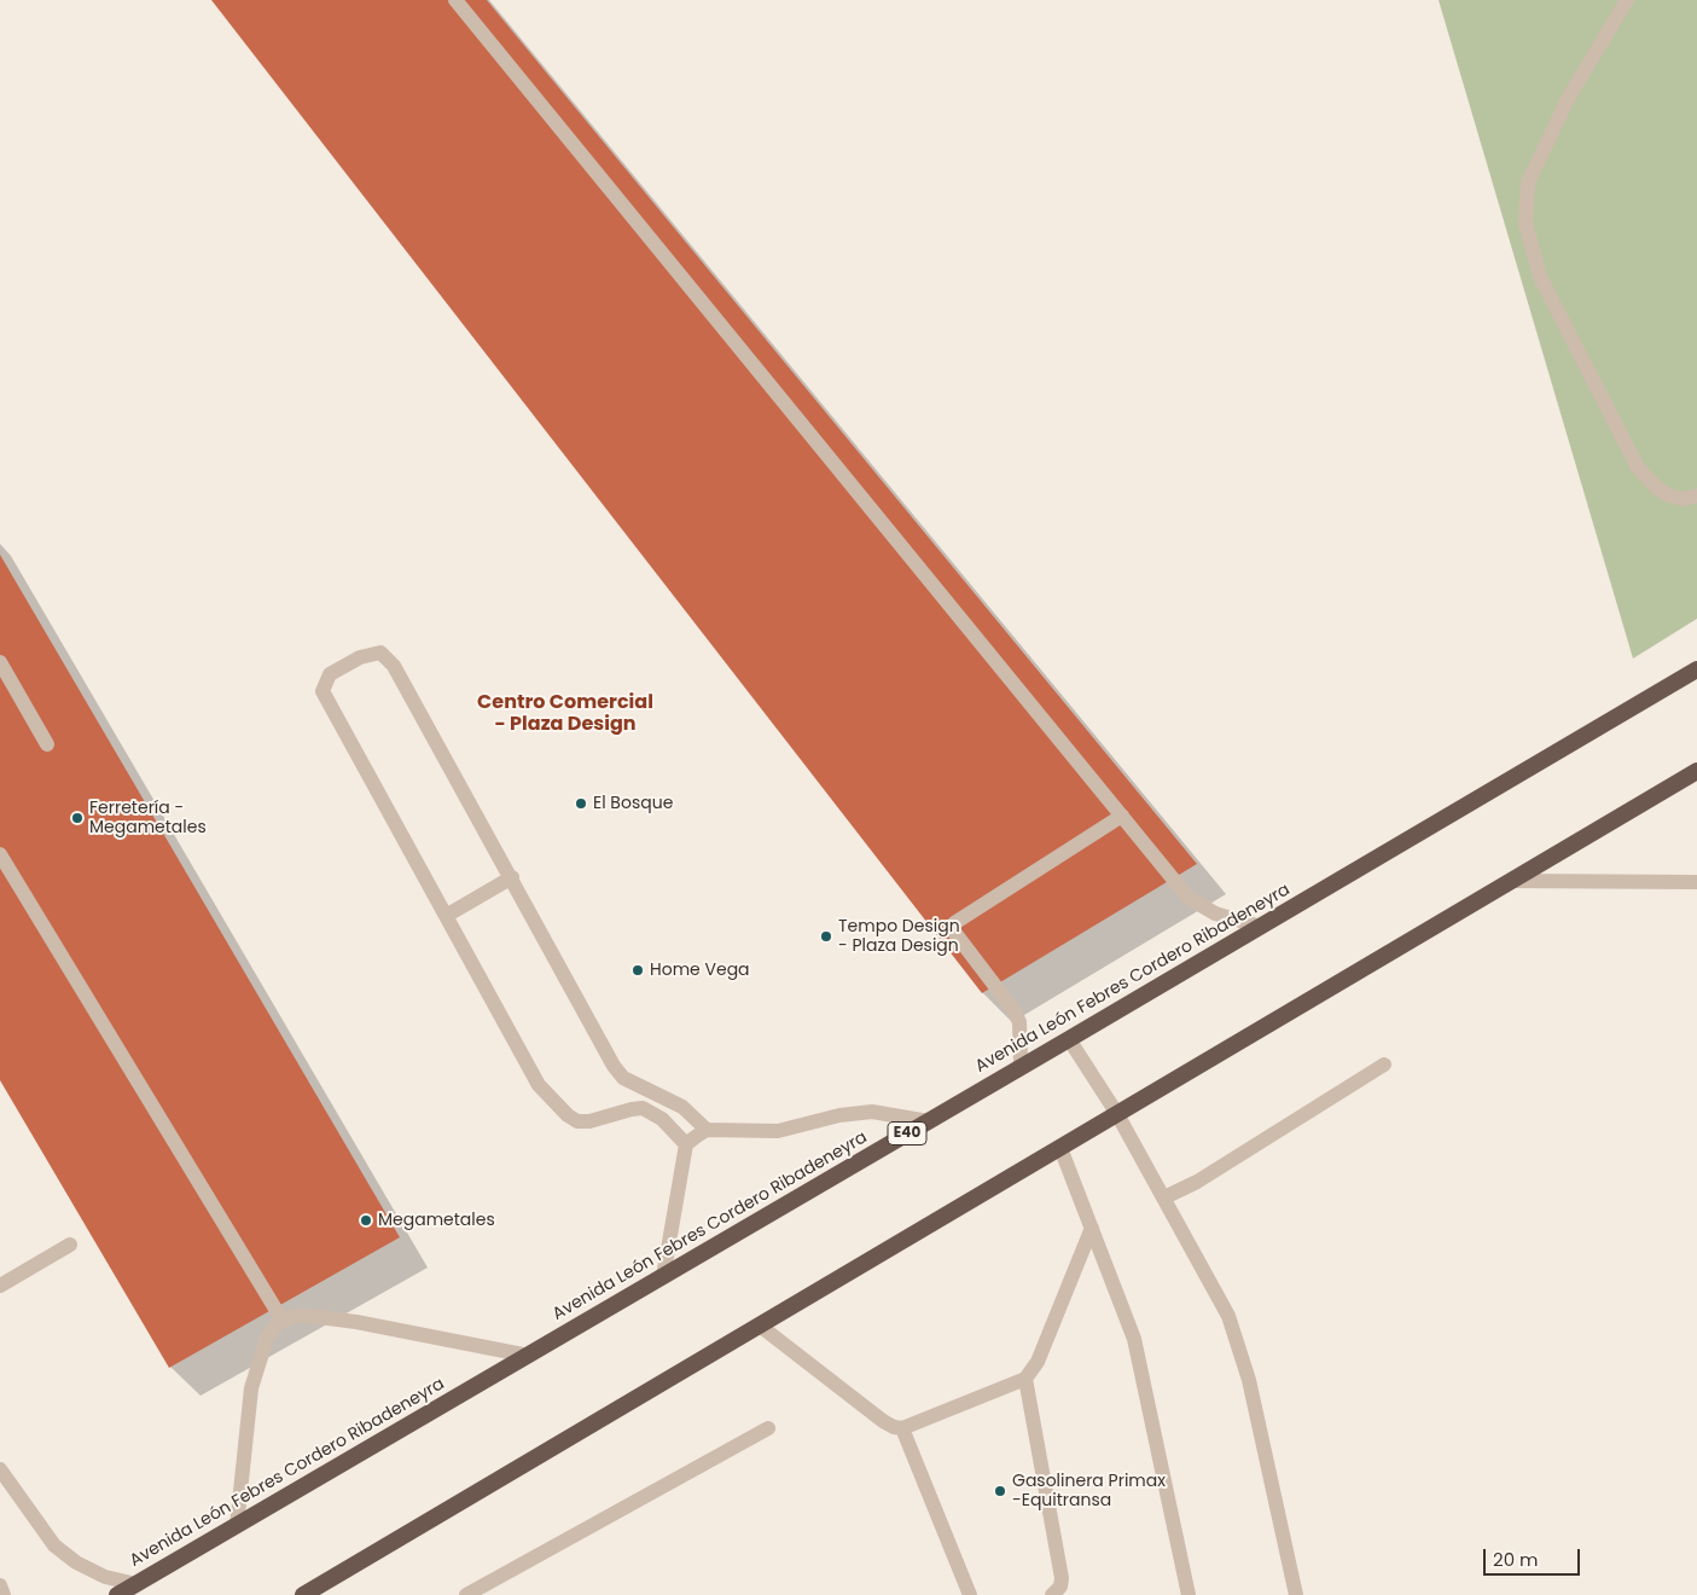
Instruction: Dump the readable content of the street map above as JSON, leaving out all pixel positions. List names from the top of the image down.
{
  "streets": {
    "highway": ["Avenida León Febres Cordero Ribadeneyra", "E40"]
  },
  "districts": ["Centro Comercial - Plaza Design"],
  "places": [
    "El Bosque",
    "Ferretería - Megametales",
    "Tempo Design - Plaza Design",
    "Home Vega",
    "Megametales",
    "Gasolinera Primax -Equitransa"
  ],
  "scale_bar": "20 m"
}
